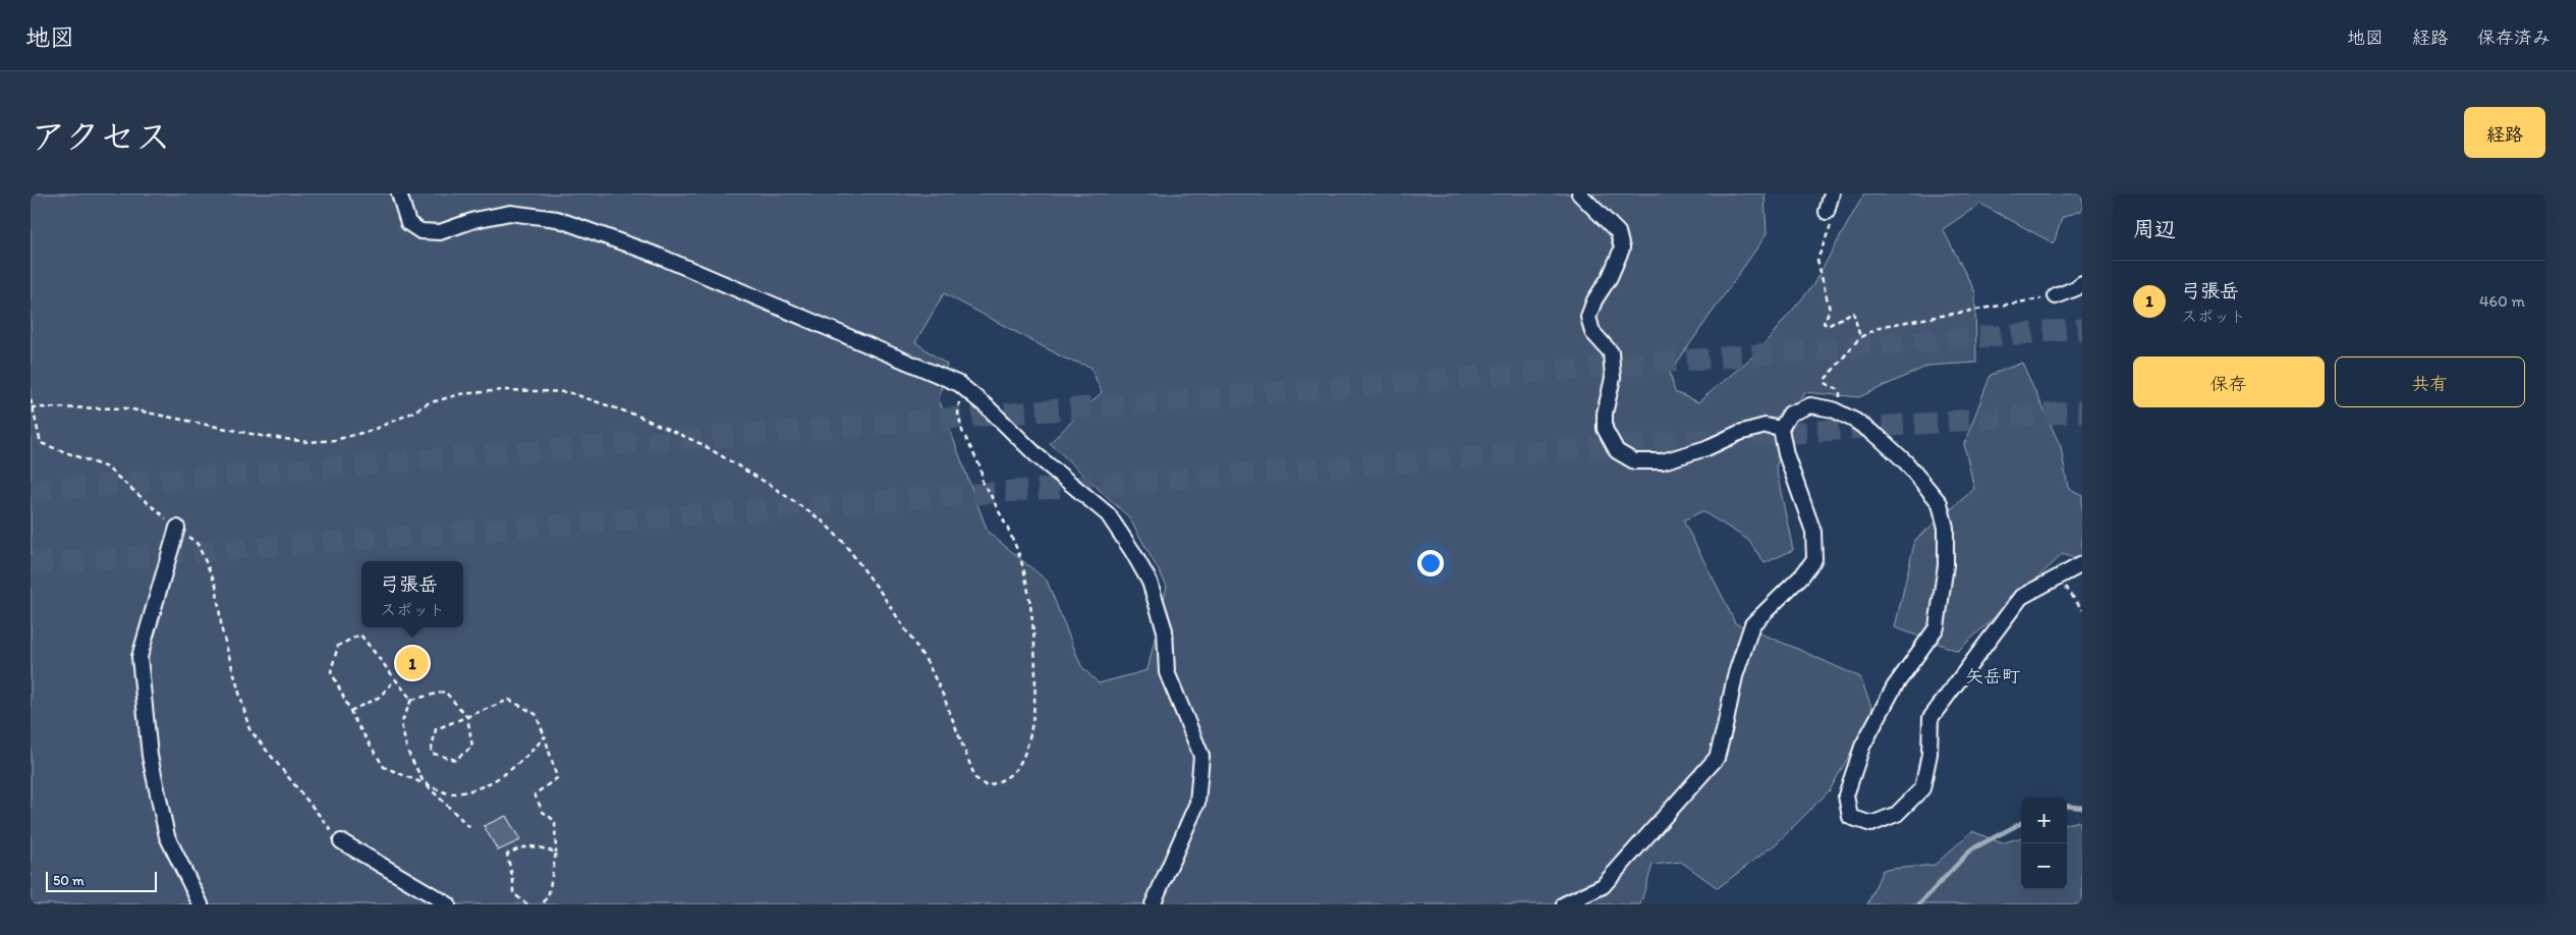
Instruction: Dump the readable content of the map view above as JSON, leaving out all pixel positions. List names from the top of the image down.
{
  "districts": ["矢岳町"],
  "scale_bar": "50 m",
  "page": {
    "header": "地図",
    "nav": ["地図", "経路", "保存済み"],
    "title": "アクセス",
    "buttons": [
      "経路",
      ["保存", "共有"]
    ],
    "heading": "周辺",
    "list": [
      {
        "mark": "1",
        "name": "弓張岳",
        "note": "スポット",
        "value": "460 m"
      }
    ],
    "popup": ["弓張岳", "スポット"],
    "pins": "1",
    "map_buttons": ["+", "−"],
    "scale": "50 m"
  }
}
